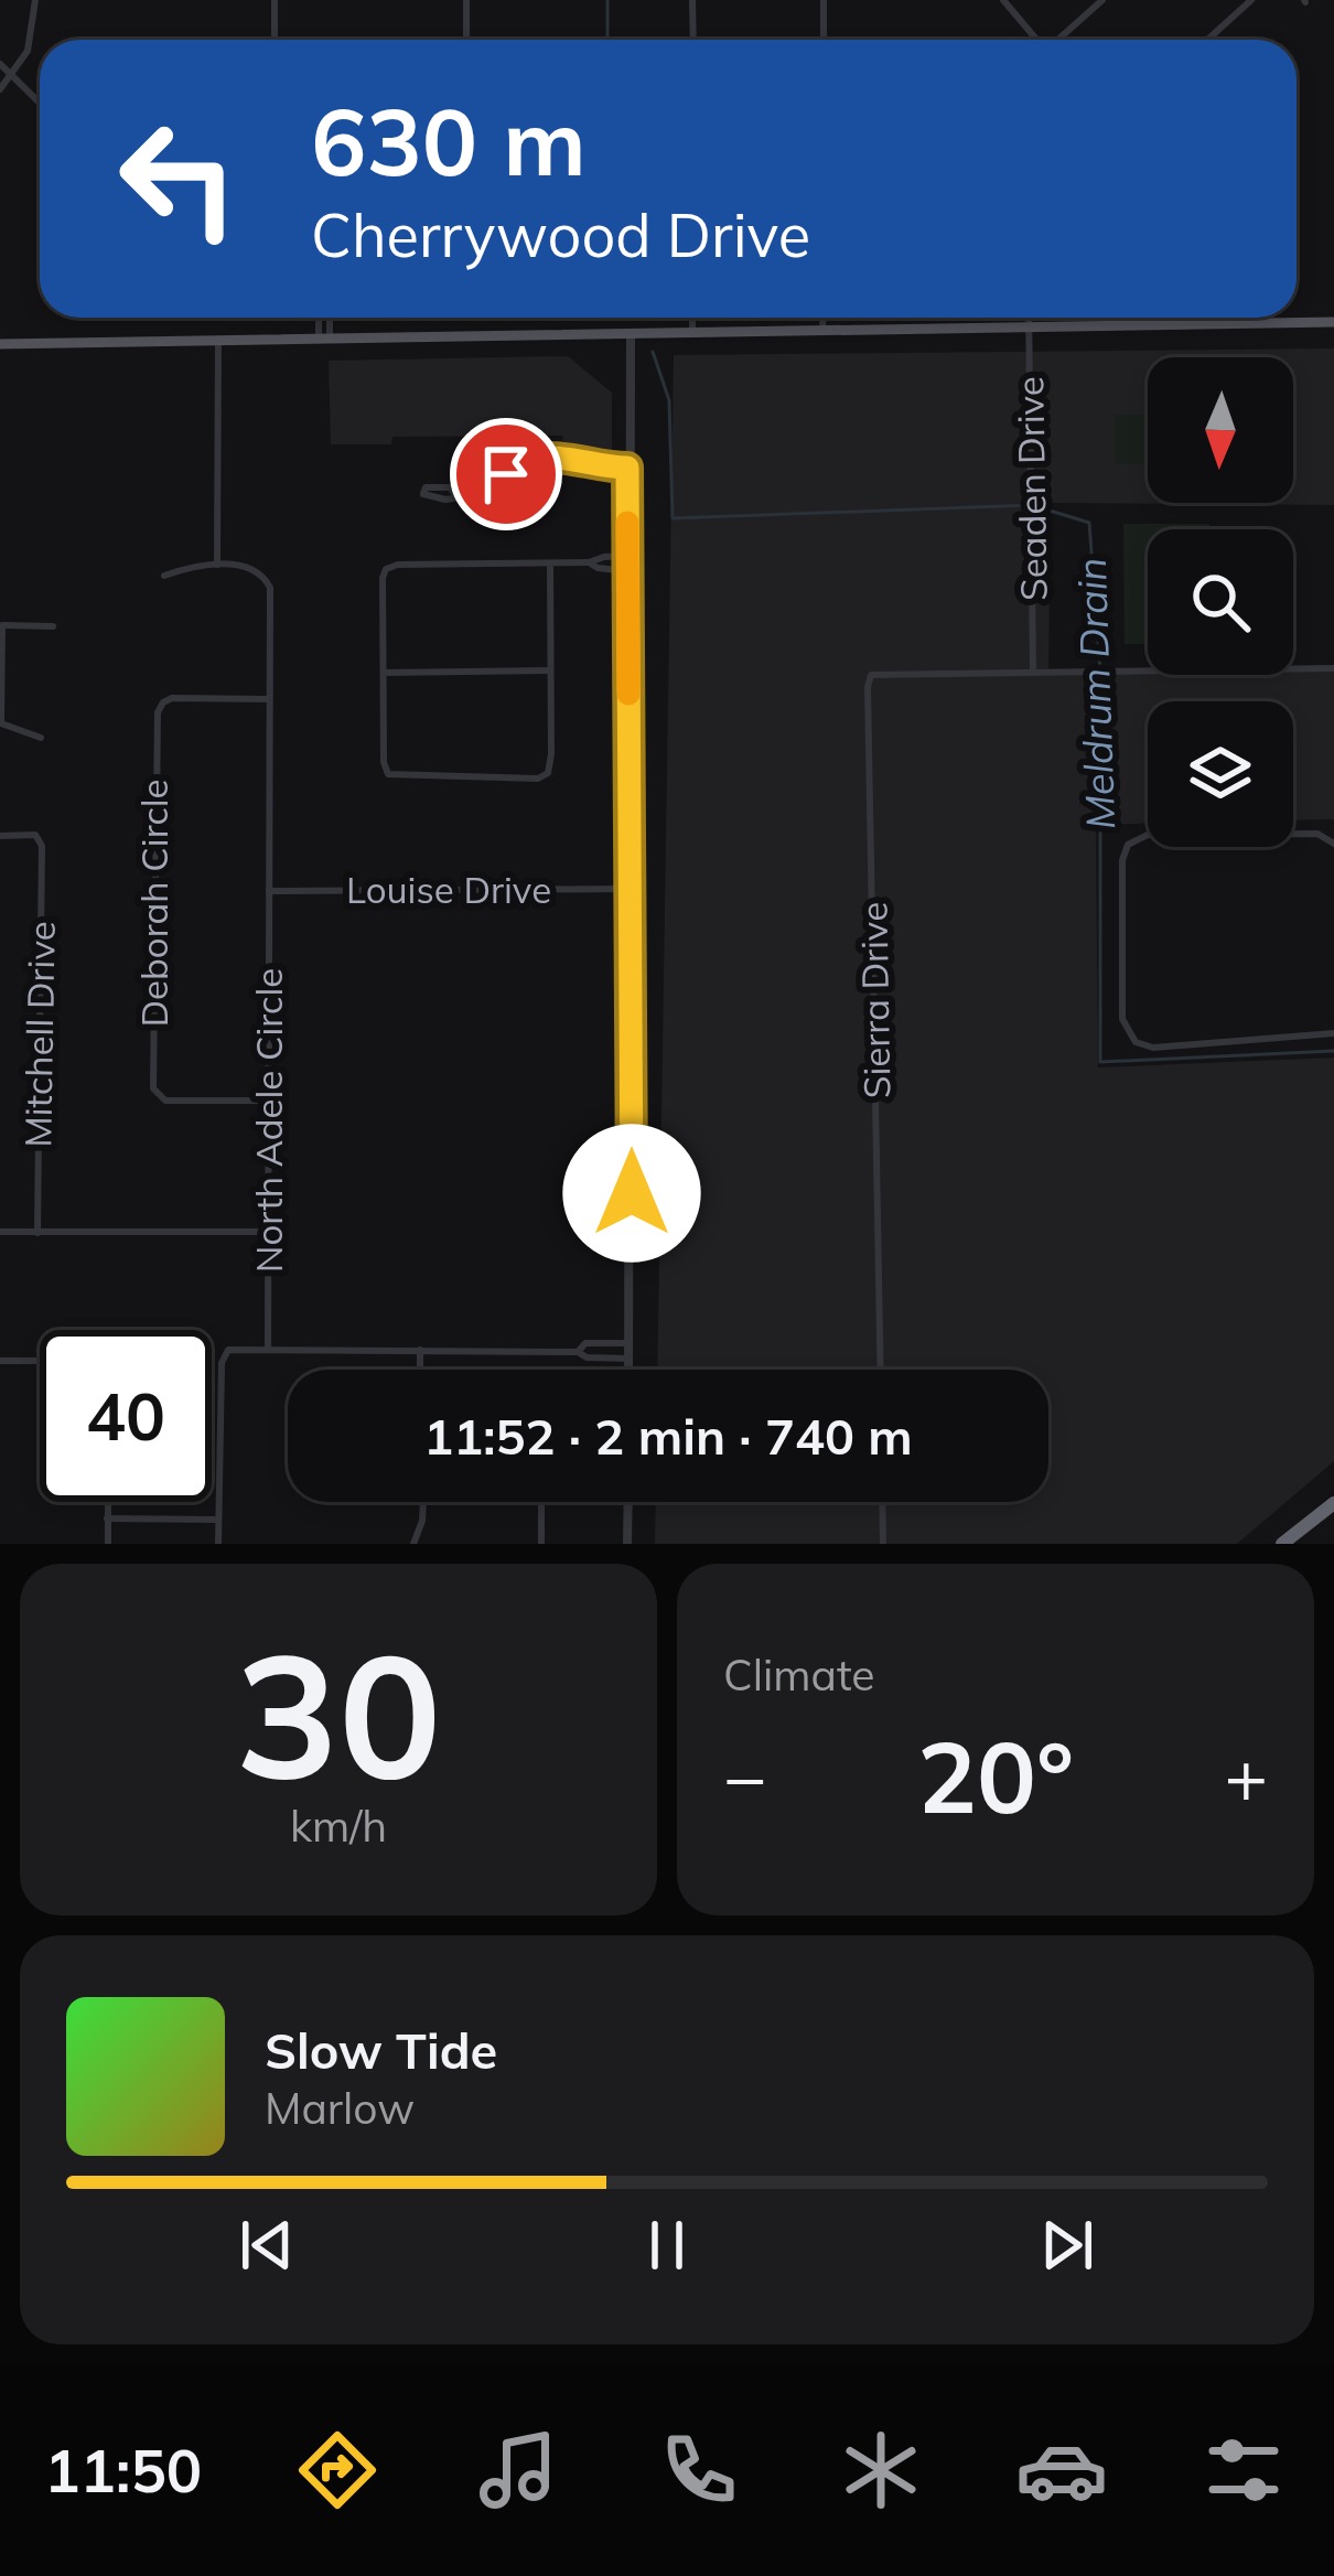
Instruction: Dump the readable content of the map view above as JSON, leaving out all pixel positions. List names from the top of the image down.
{
  "streets": {
    "street": [
      "Seaden Drive",
      "Louise Drive",
      "Deborah Circle",
      "Sierra Drive",
      "Mitchell Drive",
      "North Adele Circle"
    ]
  },
  "crossings": [
    ["Seaden Drive", "Sierra Drive"],
    ["Louise Drive", "North Adele Circle"],
    ["Deborah Circle", "North Adele Circle"]
  ],
  "water": ["Meldrum Drain"],
  "north": "bottom",
  "page": {
    "turn": ["630 m", "Cherrywood Drive"],
    "limit": "40",
    "trip": "11:52 · 2 min · 740 m",
    "tile": [
      ["30", "km/h"],
      "Climate"
    ],
    "heat": ["−", "20°", "+"],
    "song": ["Slow Tide", "Marlow"],
    "tabs": "11:50"
  }
}
